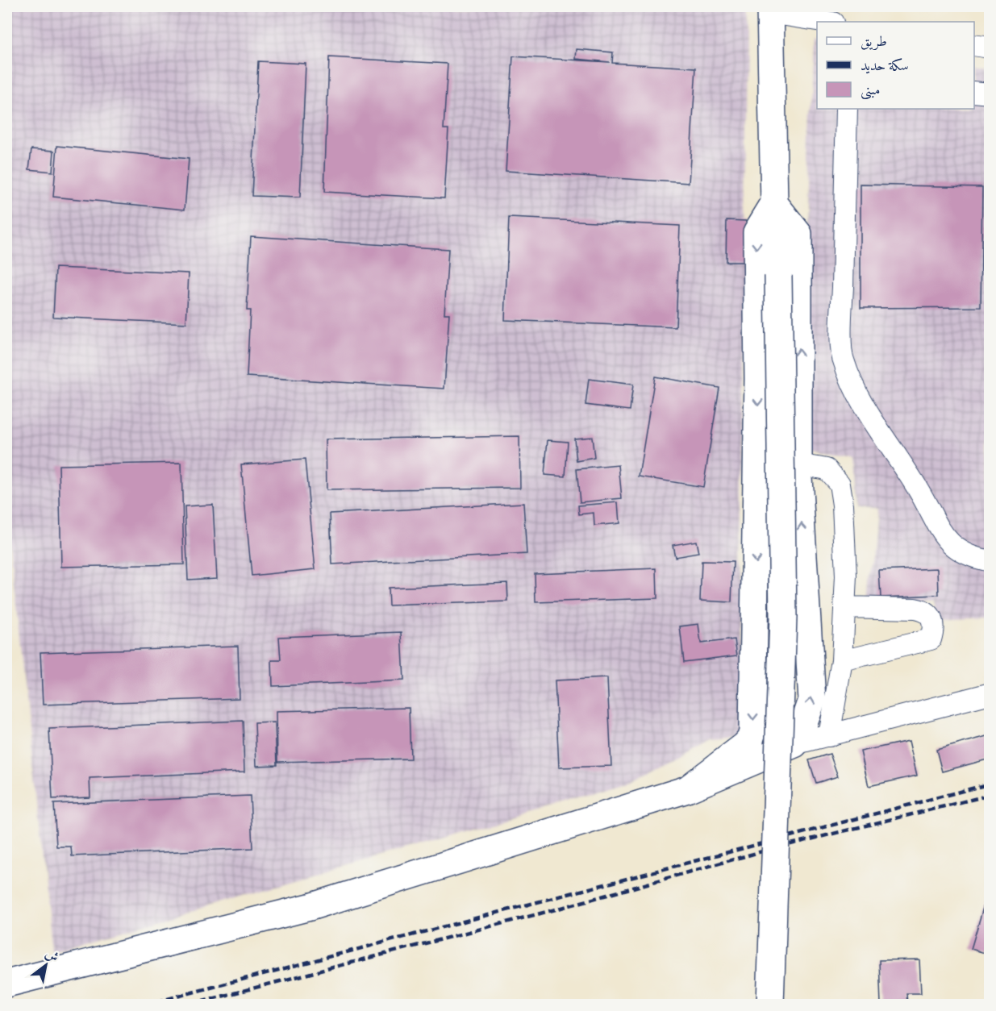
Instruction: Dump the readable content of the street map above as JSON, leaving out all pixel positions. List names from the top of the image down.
{
  "legend": ["طريق", "سكة حديد", "مبنى"],
  "north": "top right"
}
